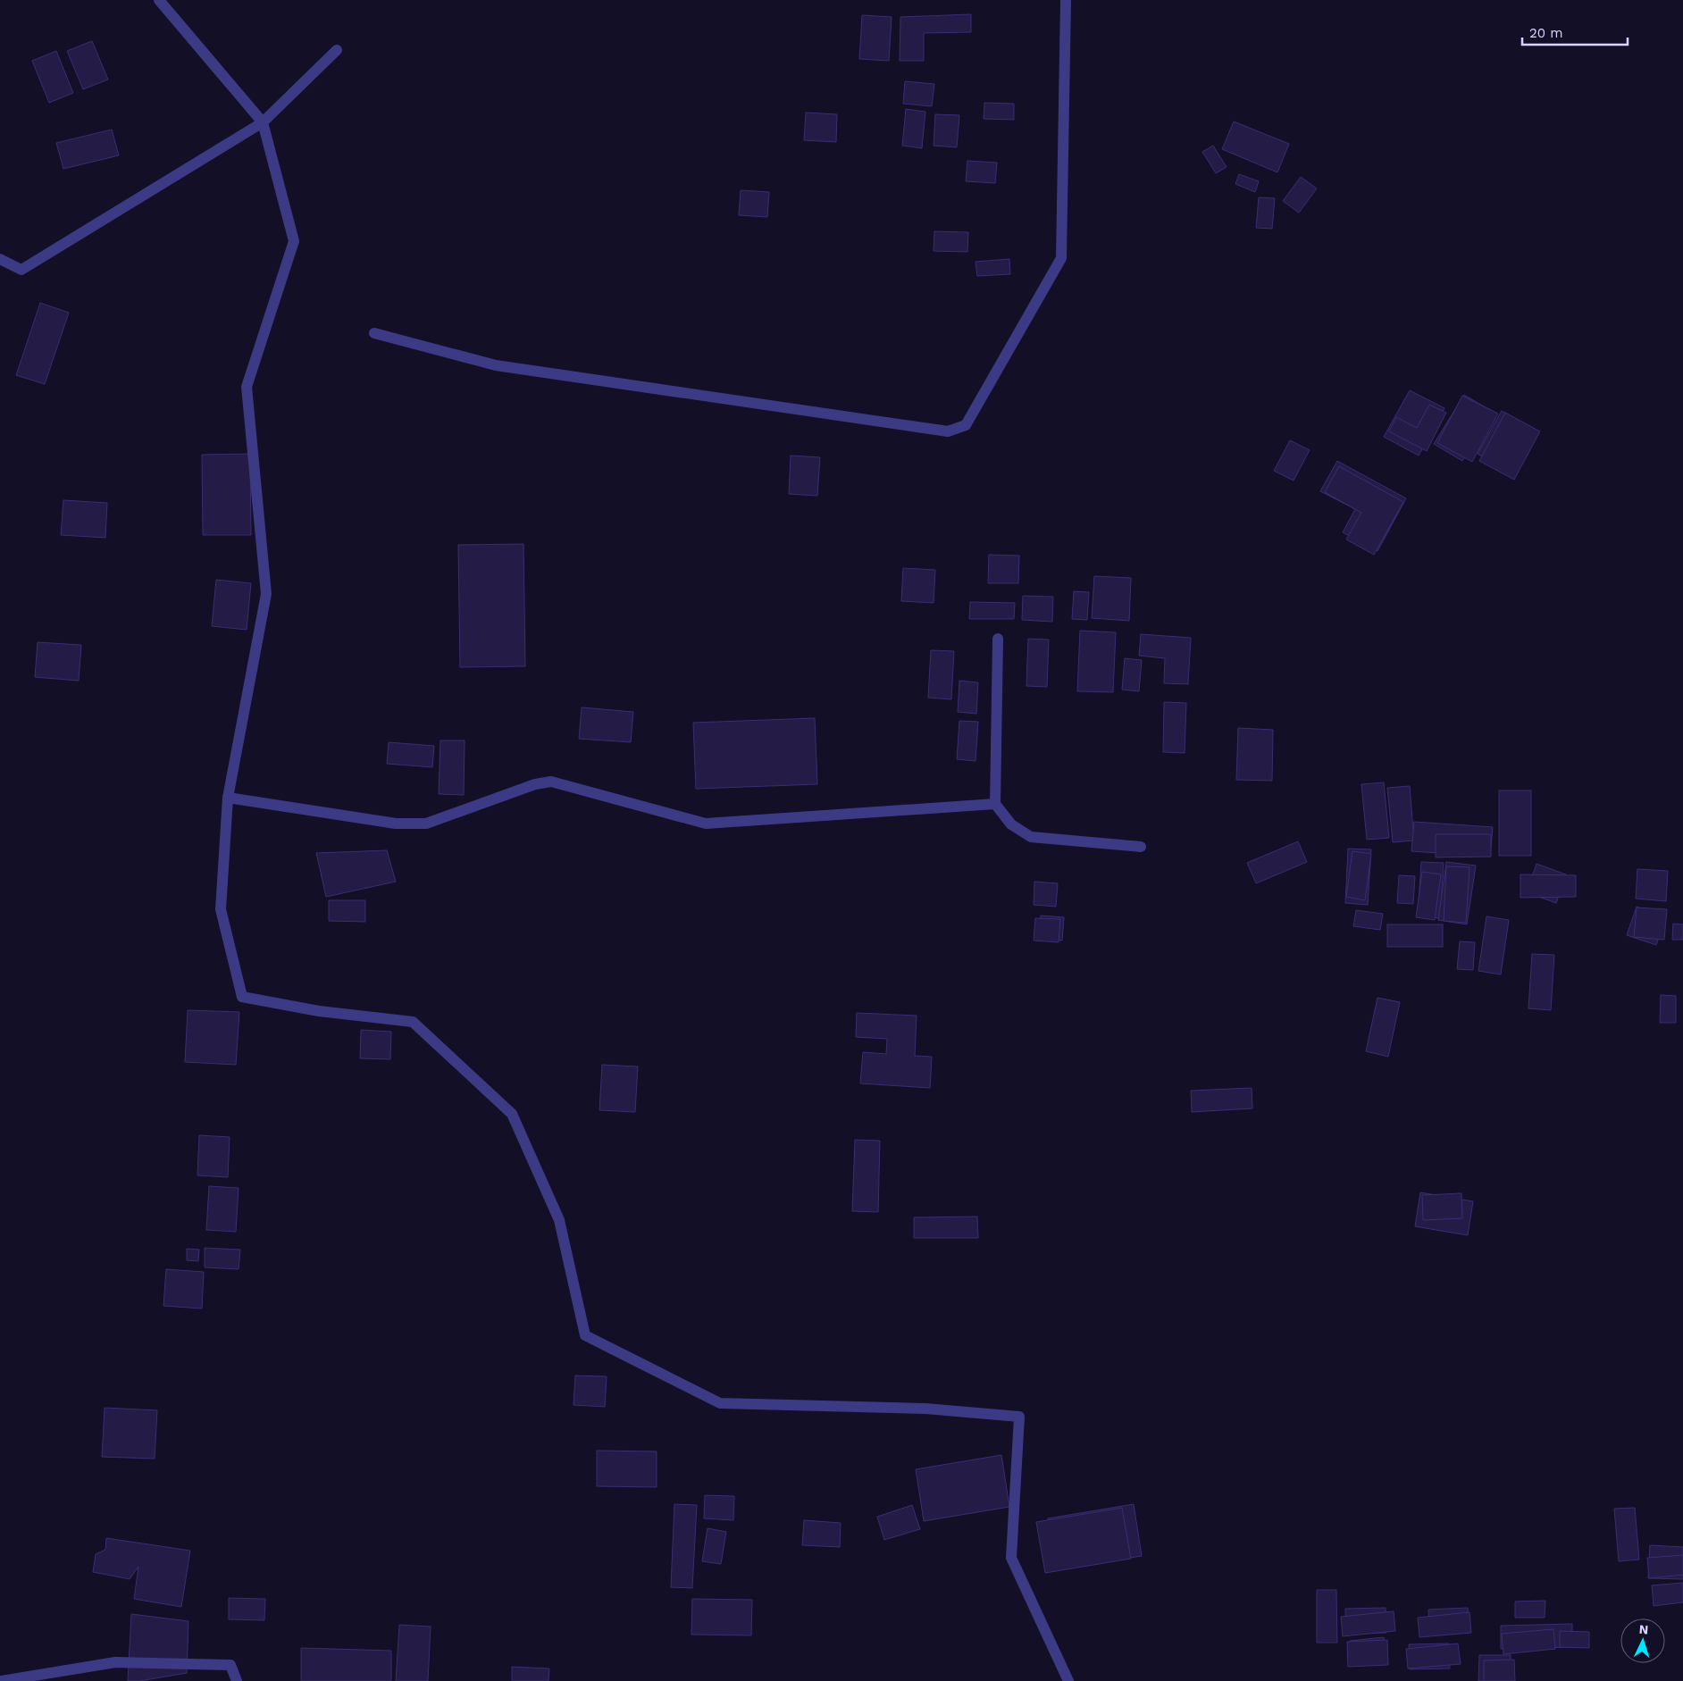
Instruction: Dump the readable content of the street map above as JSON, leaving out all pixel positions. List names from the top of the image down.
{
  "scale_bar": "20 m",
  "north": "top"
}
